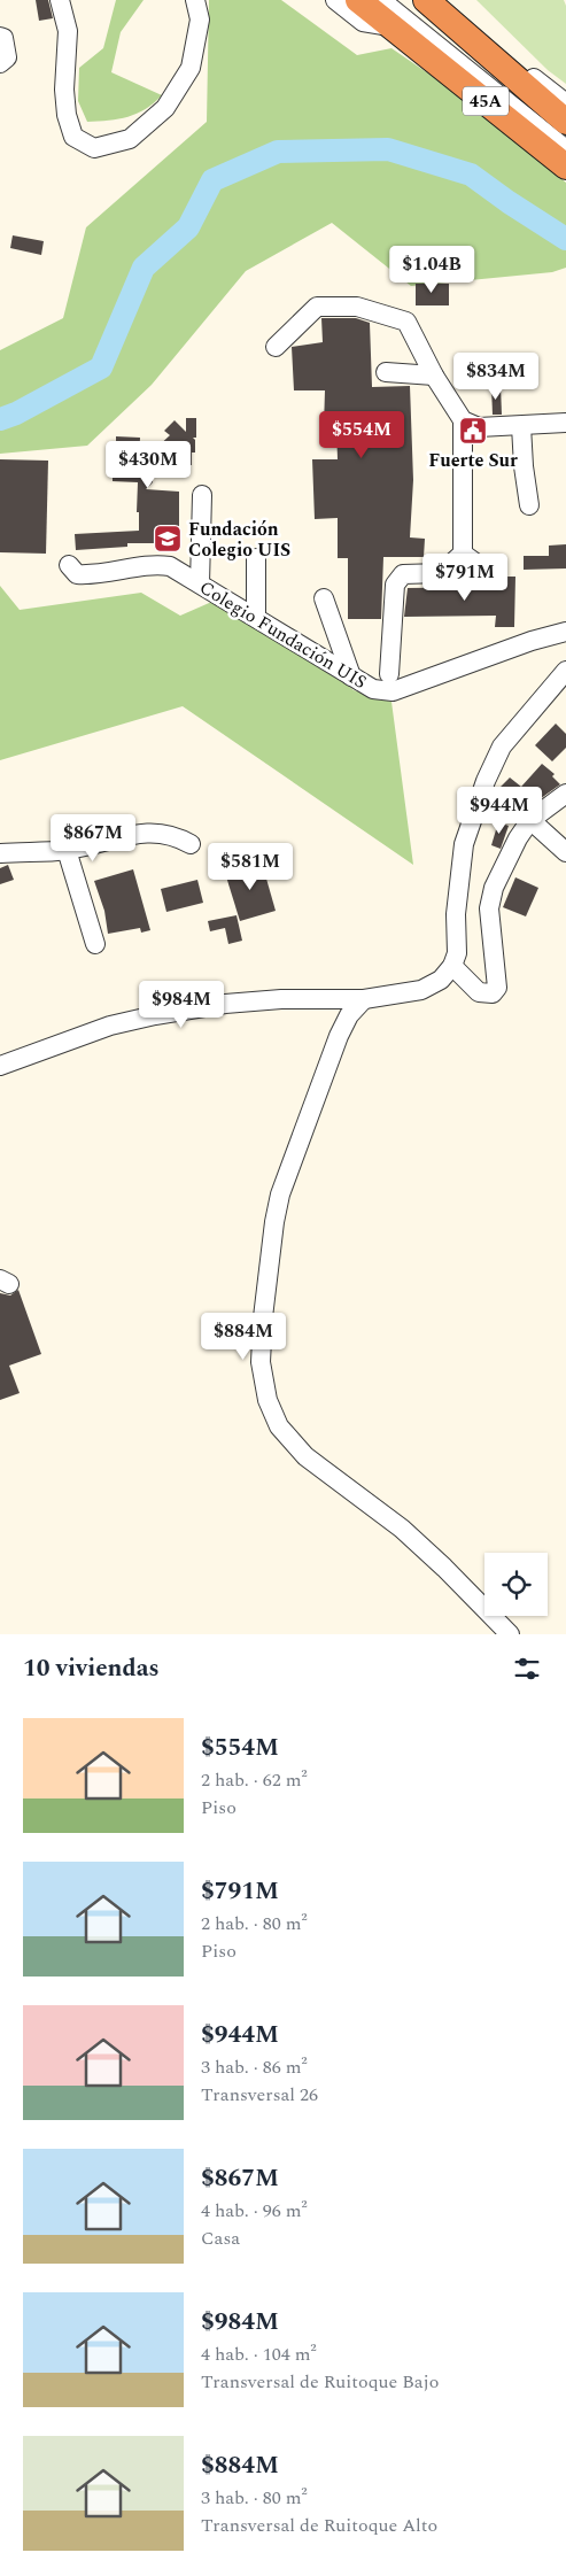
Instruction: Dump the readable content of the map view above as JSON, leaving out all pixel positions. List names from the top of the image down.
{
  "streets": {
    "highway": ["45A"],
    "street": ["Colegio Fundación UIS"]
  },
  "places": {
    "public building": ["Fuerte Sur"],
    "school or university": ["Fundación Colegio UIS"]
  },
  "page": {
    "price": [
      "$1.04B",
      "$834M",
      "$554M",
      "$430M",
      "$791M",
      "$944M",
      "$867M",
      "$581M",
      "$984M",
      "$884M"
    ],
    "heading": "10 viviendas",
    "list": [
      {
        "name": "$554M",
        "note": "2 hab. · 62 m² · Piso"
      },
      {
        "name": "$791M",
        "note": "2 hab. · 80 m² · Piso"
      },
      {
        "name": "$944M",
        "note": "3 hab. · 86 m² · Transversal 26"
      },
      {
        "name": "$867M",
        "note": "4 hab. · 96 m² · Casa"
      },
      {
        "name": "$984M",
        "note": "4 hab. · 104 m² · Transversal de Ruitoque Bajo"
      },
      {
        "name": "$884M",
        "note": "3 hab. · 80 m² · Transversal de Ruitoque Alto"
      }
    ]
  }
}
